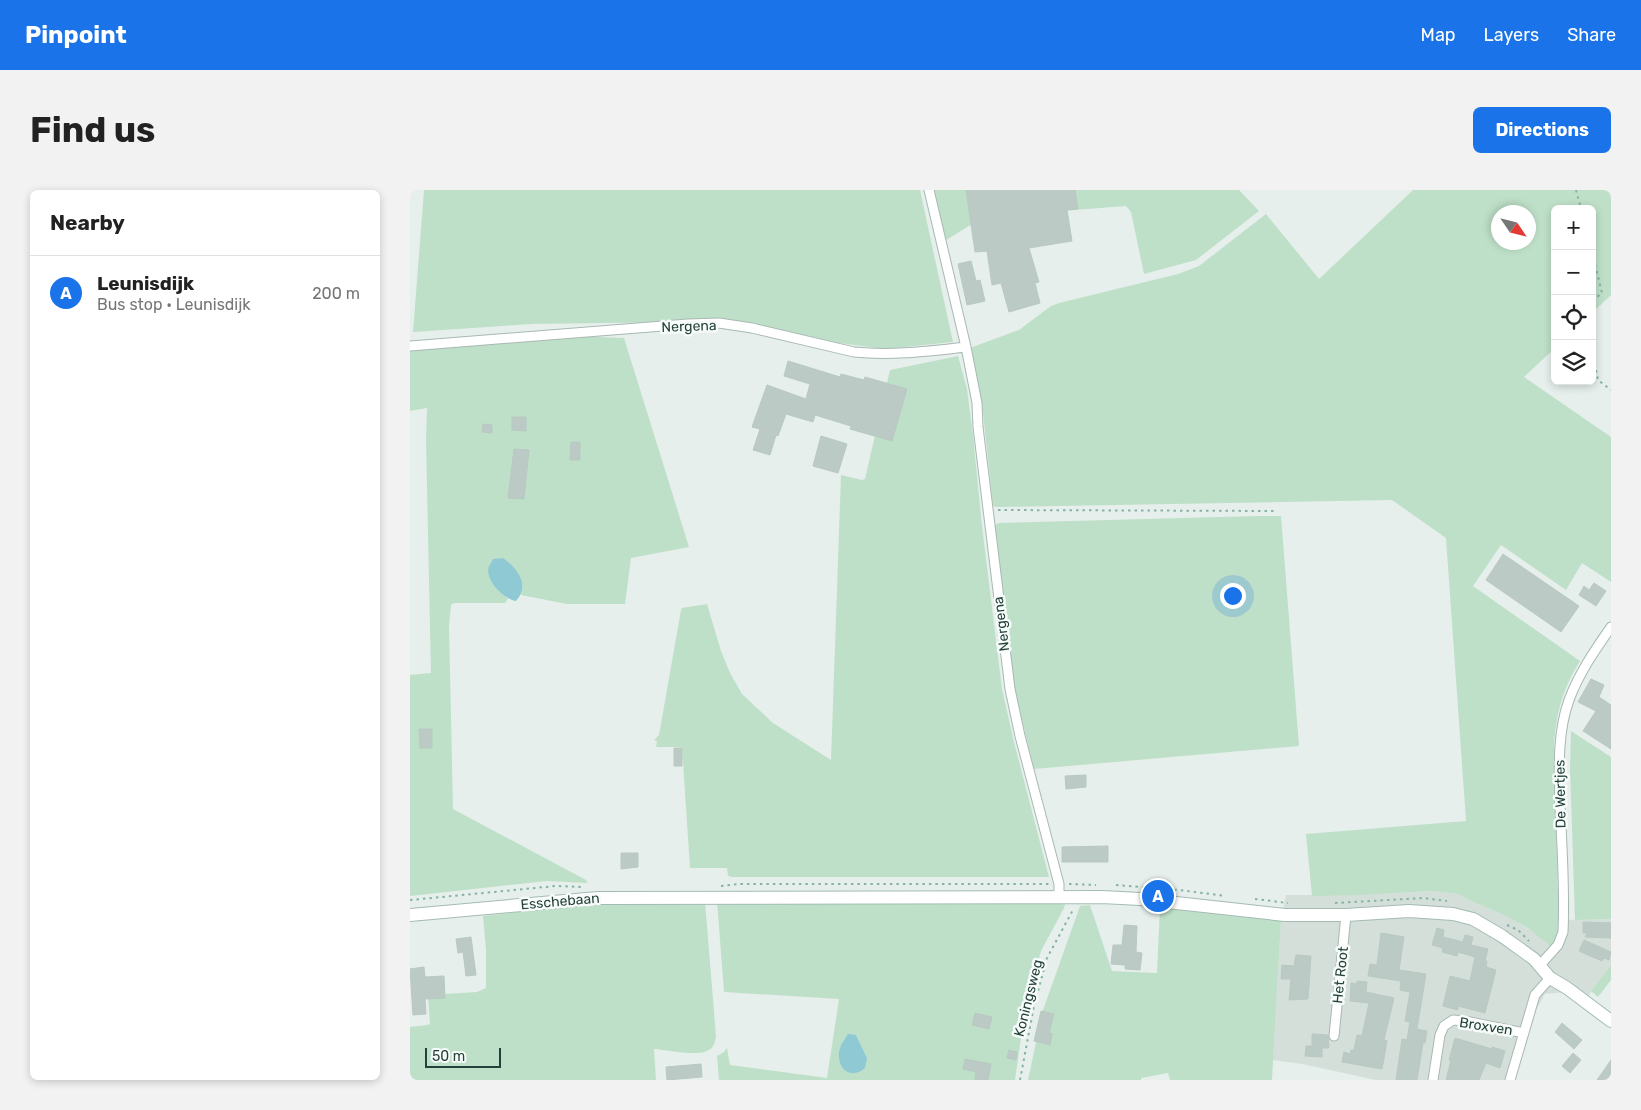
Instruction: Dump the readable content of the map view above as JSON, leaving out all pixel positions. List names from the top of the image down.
{
  "streets": {
    "street": [
      "Nergena",
      "De Wertjes",
      "Esschebaan",
      "Het Root",
      "Broxven"
    ],
    "path": ["Koningsweg"]
  },
  "crossings": [
    ["Nergena", "Esschebaan"],
    ["De Wertjes", "Esschebaan"],
    ["Esschebaan", "Het Root"],
    ["Esschebaan", "Koningsweg"],
    ["Esschebaan", "Broxven"]
  ],
  "scale_bar": "50 m",
  "north": "bottom right",
  "page": {
    "header": "Pinpoint",
    "nav": ["Map", "Layers", "Share"],
    "buttons": "Directions",
    "title": "Find us",
    "heading": "Nearby",
    "map_buttons": ["+", "−"],
    "list": [
      {
        "mark": "A",
        "name": "Leunisdijk",
        "note": "Bus stop · Leunisdijk",
        "value": "200 m"
      }
    ],
    "pins": "A",
    "scale": "50 m"
  }
}
